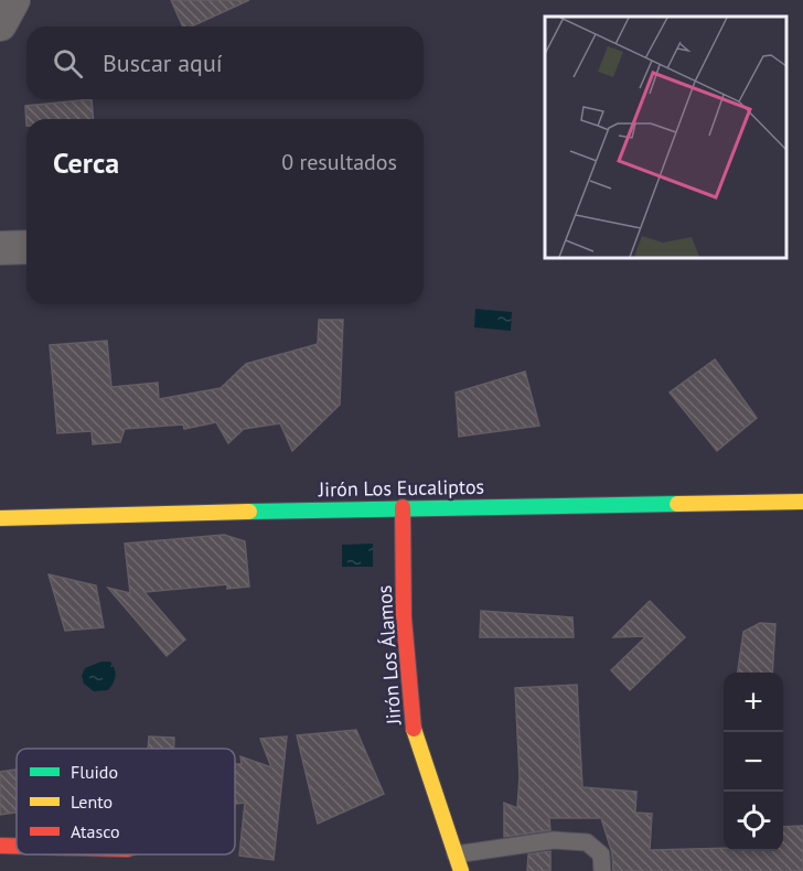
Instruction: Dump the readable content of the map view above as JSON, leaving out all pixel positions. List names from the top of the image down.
{
  "streets": {
    "street": ["Jirón Los Eucaliptos", "Jirón Los Álamos"]
  },
  "crossings": [
    ["Jirón Los Eucaliptos", "Jirón Los Álamos"]
  ],
  "legend": ["Fluido", "Lento", "Atasco"],
  "page": {
    "search": "Buscar aquí",
    "heading": ["Cerca", "0 resultados"],
    "map_buttons": ["+", "−"]
  }
}
